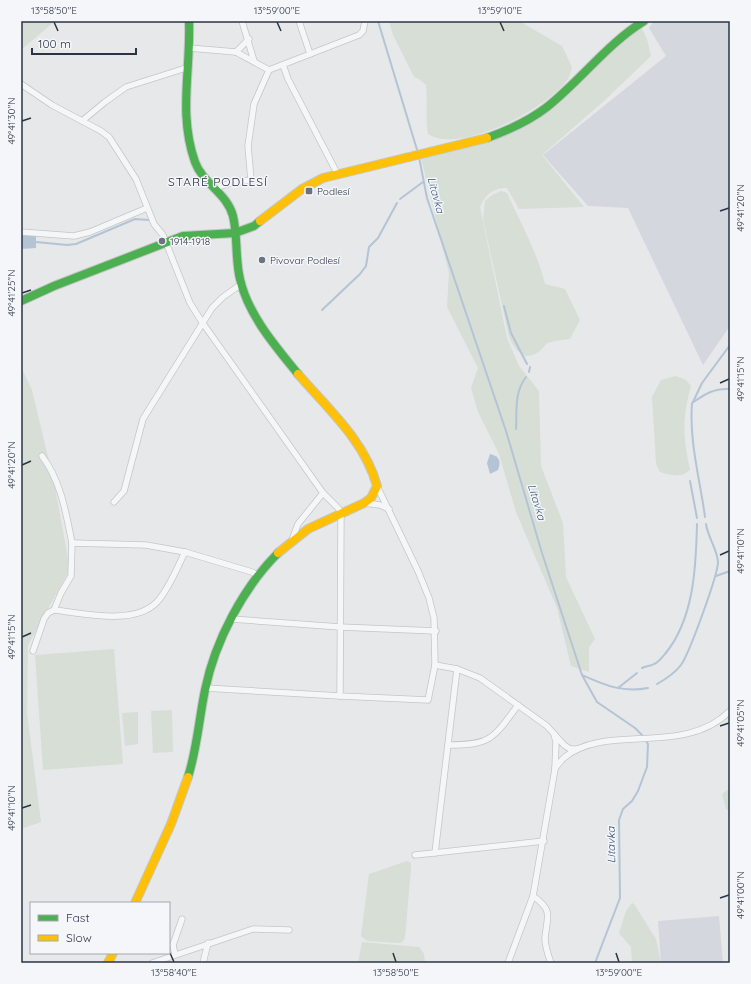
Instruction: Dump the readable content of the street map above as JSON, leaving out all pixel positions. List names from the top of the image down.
{
  "districts": ["STARÉ PODLESÍ"],
  "water": ["Litavka"],
  "places": {
    "transit": ["Podlesí"],
    "other": ["1914-1918", "Pivovar Podlesí"]
  },
  "legend": ["Fast", "Slow"],
  "scale_bar": "100 m",
  "coordinates": [
    "13°58'50\"E",
    "13°59'00\"E",
    "13°59'10\"E",
    "49°41'30\"N",
    "49°41'20\"N",
    "49°41'25\"N",
    "49°41'15\"N",
    "49°41'10\"N",
    "49°41'05\"N",
    "49°41'00\"N",
    "13°58'40\"E"
  ]
}
